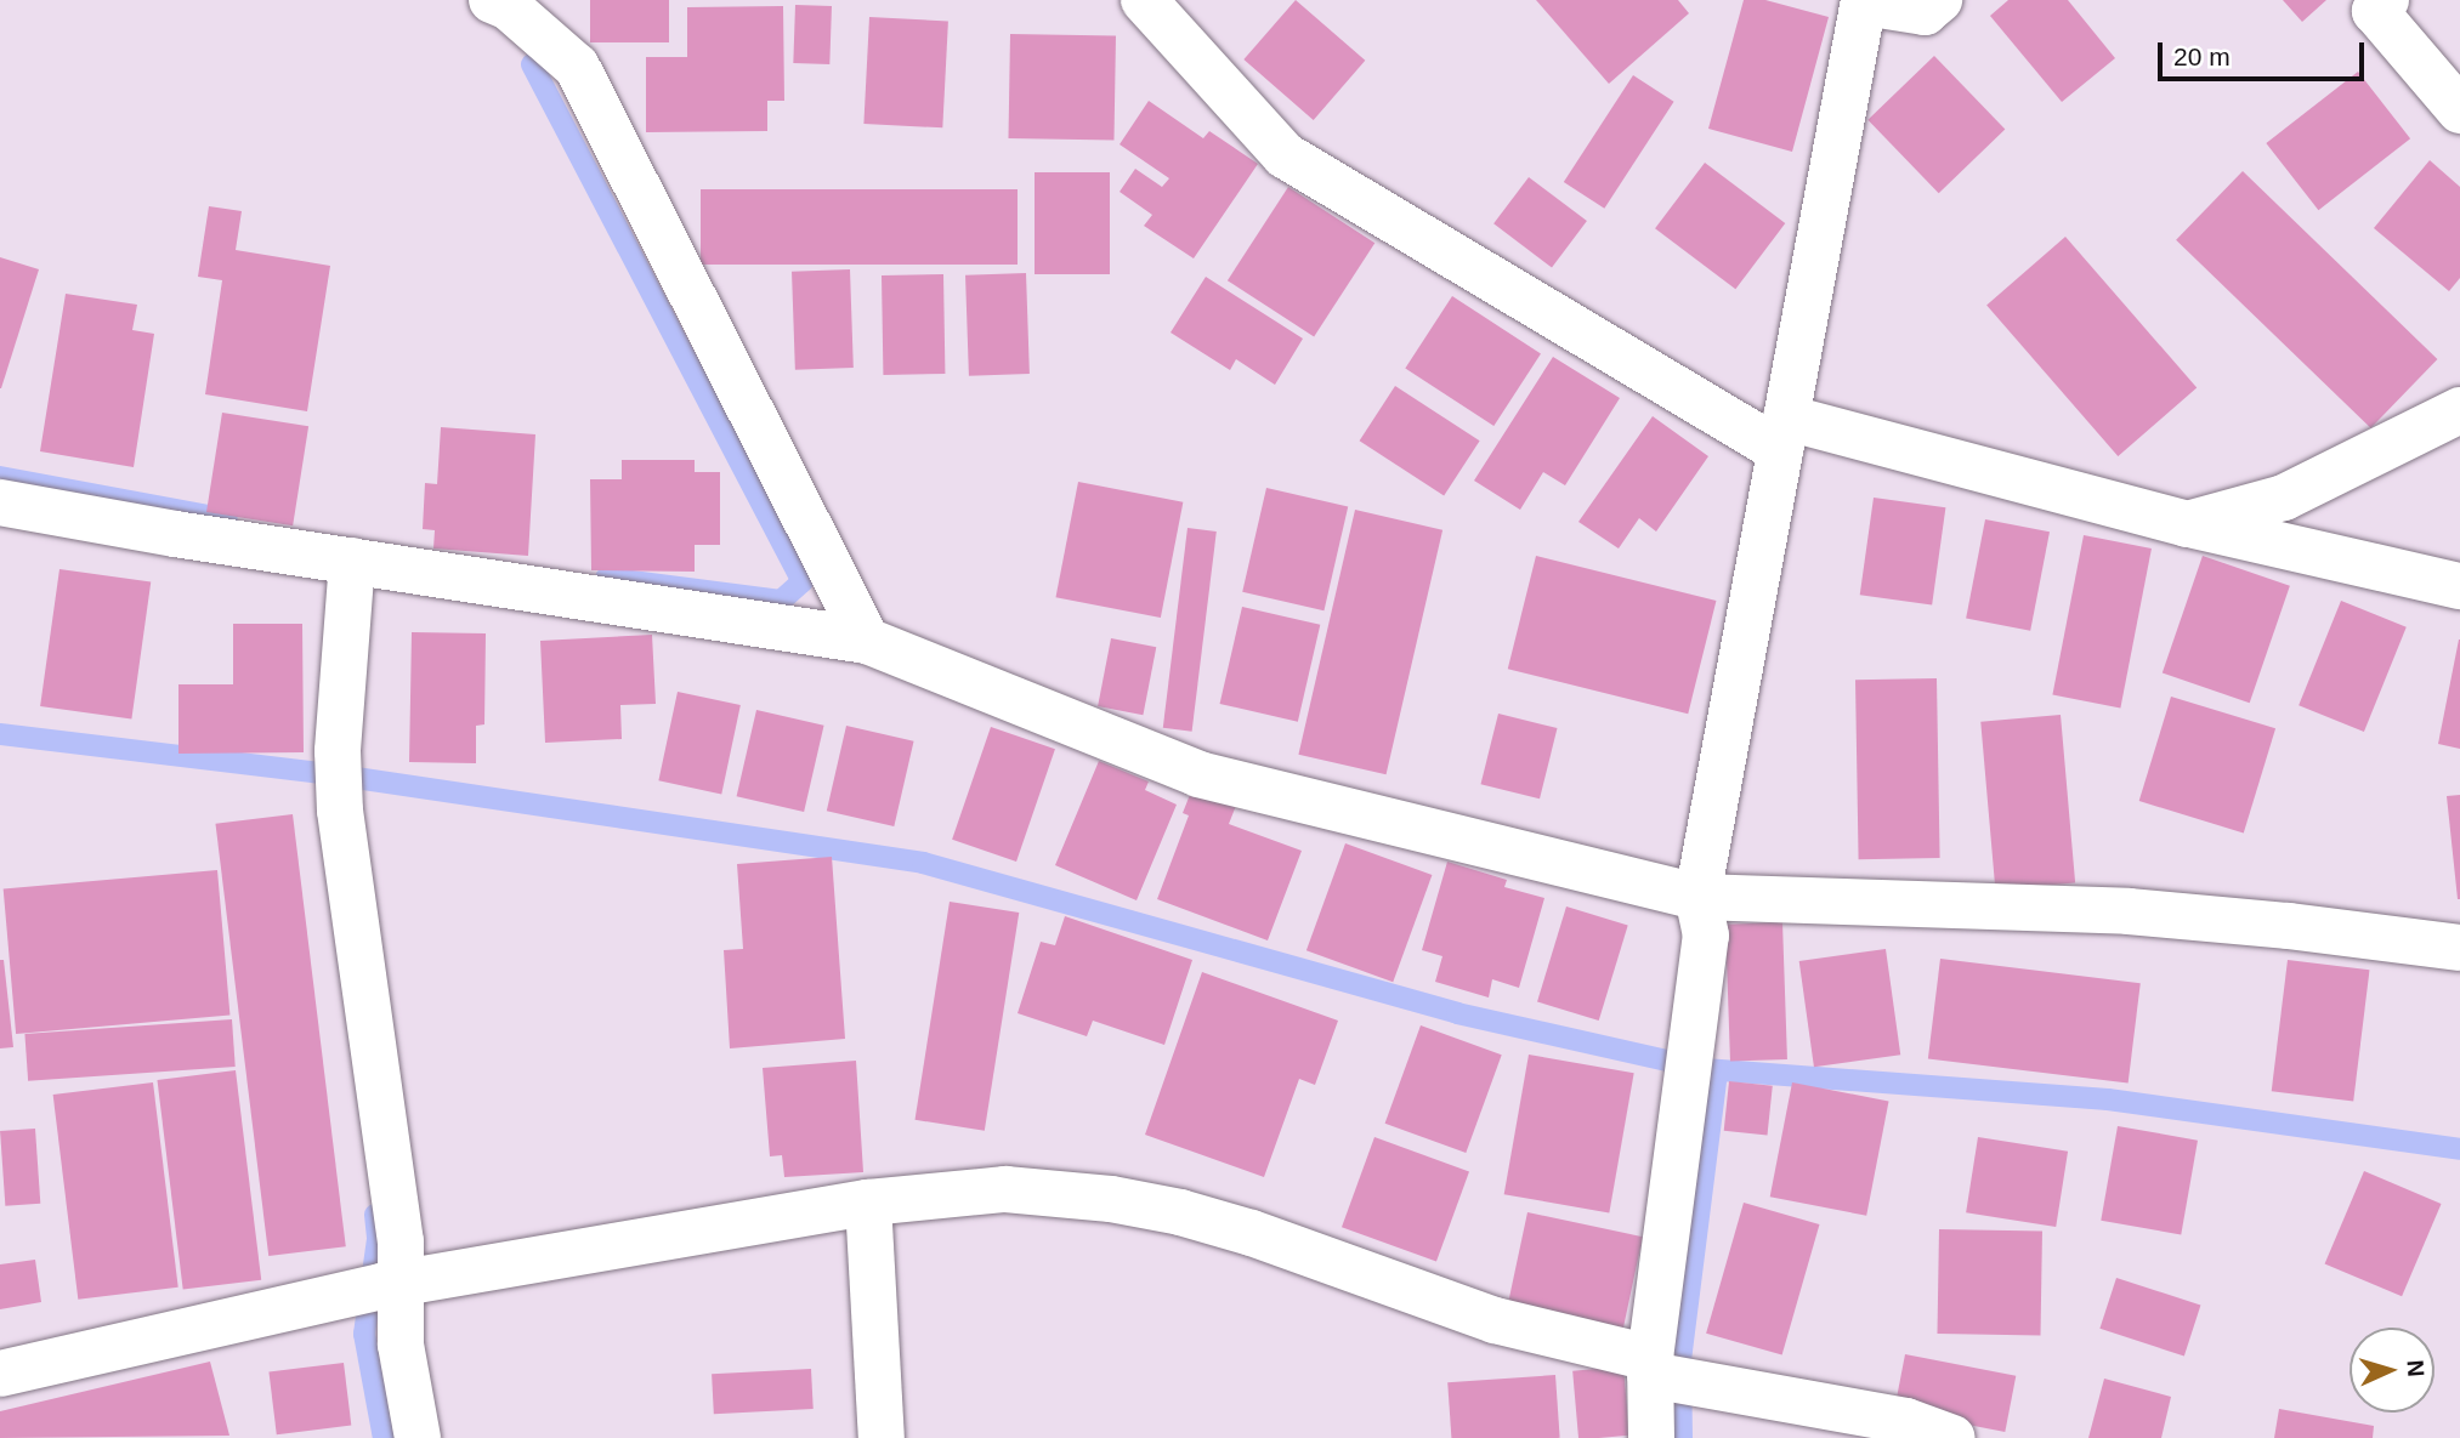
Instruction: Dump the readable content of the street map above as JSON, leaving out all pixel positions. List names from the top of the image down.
{
  "scale_bar": "20 m",
  "north": "right"
}
